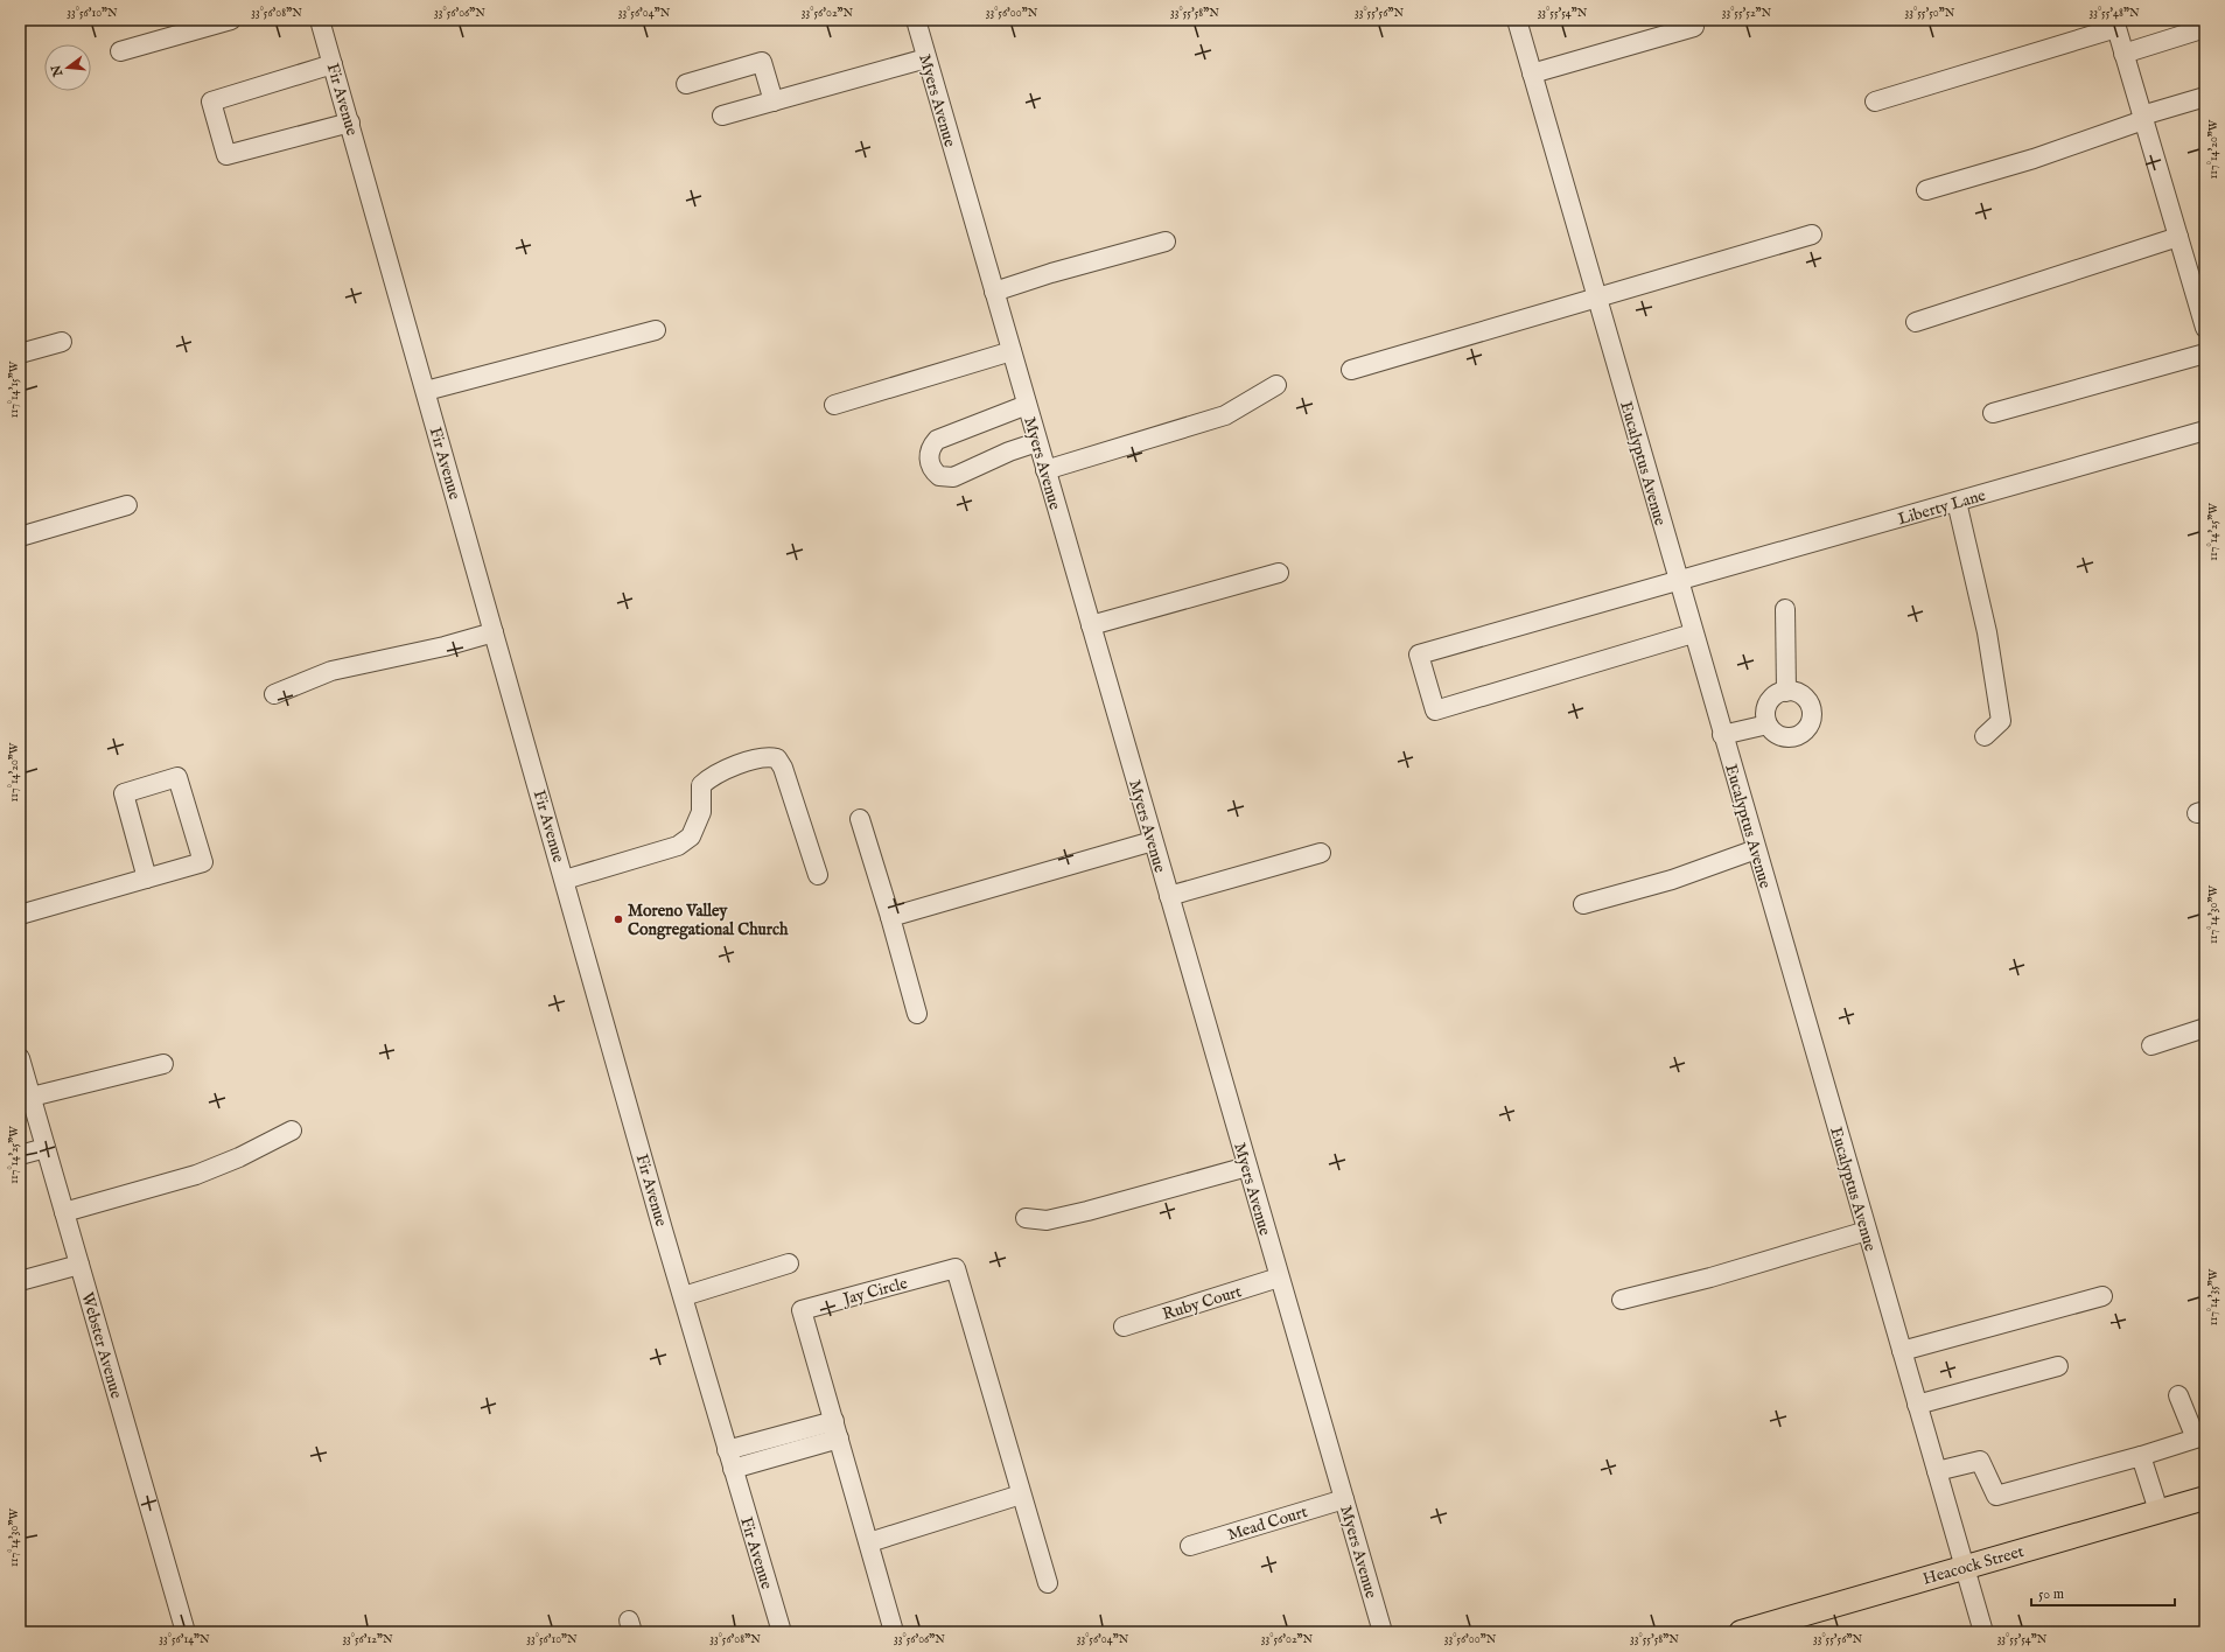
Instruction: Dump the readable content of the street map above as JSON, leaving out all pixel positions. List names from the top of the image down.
{
  "streets": {
    "main road": ["Heacock Street"],
    "street": [
      "Fir Avenue",
      "Myers Avenue",
      "Eucalyptus Avenue",
      "Liberty Lane",
      "Jay Circle",
      "Ruby Court",
      "Webster Avenue",
      "Mead Court"
    ]
  },
  "crossings": [
    ["Myers Avenue", "Ruby Court"],
    ["Myers Avenue", "Mead Court"],
    ["Eucalyptus Avenue", "Liberty Lane"],
    ["Eucalyptus Avenue", "Heacock Street"]
  ],
  "places": ["Moreno Valley Congregational Church"],
  "scale_bar": "50 m",
  "north": "left",
  "coordinates": [
    "33°56'10\"N",
    "33°56'08\"N",
    "33°56'06\"N",
    "33°56'04\"N",
    "33°56'02\"N",
    "33°56'00\"N",
    "33°55'58\"N",
    "33°55'56\"N",
    "33°55'54\"N",
    "33°55'52\"N",
    "33°55'50\"N",
    "33°55'48\"N",
    "117°14'20\"W",
    "117°14'15\"W",
    "117°14'25\"W",
    "117°14'30\"W",
    "117°14'35\"W",
    "33°56'14\"N",
    "33°56'12\"N"
  ]
}
